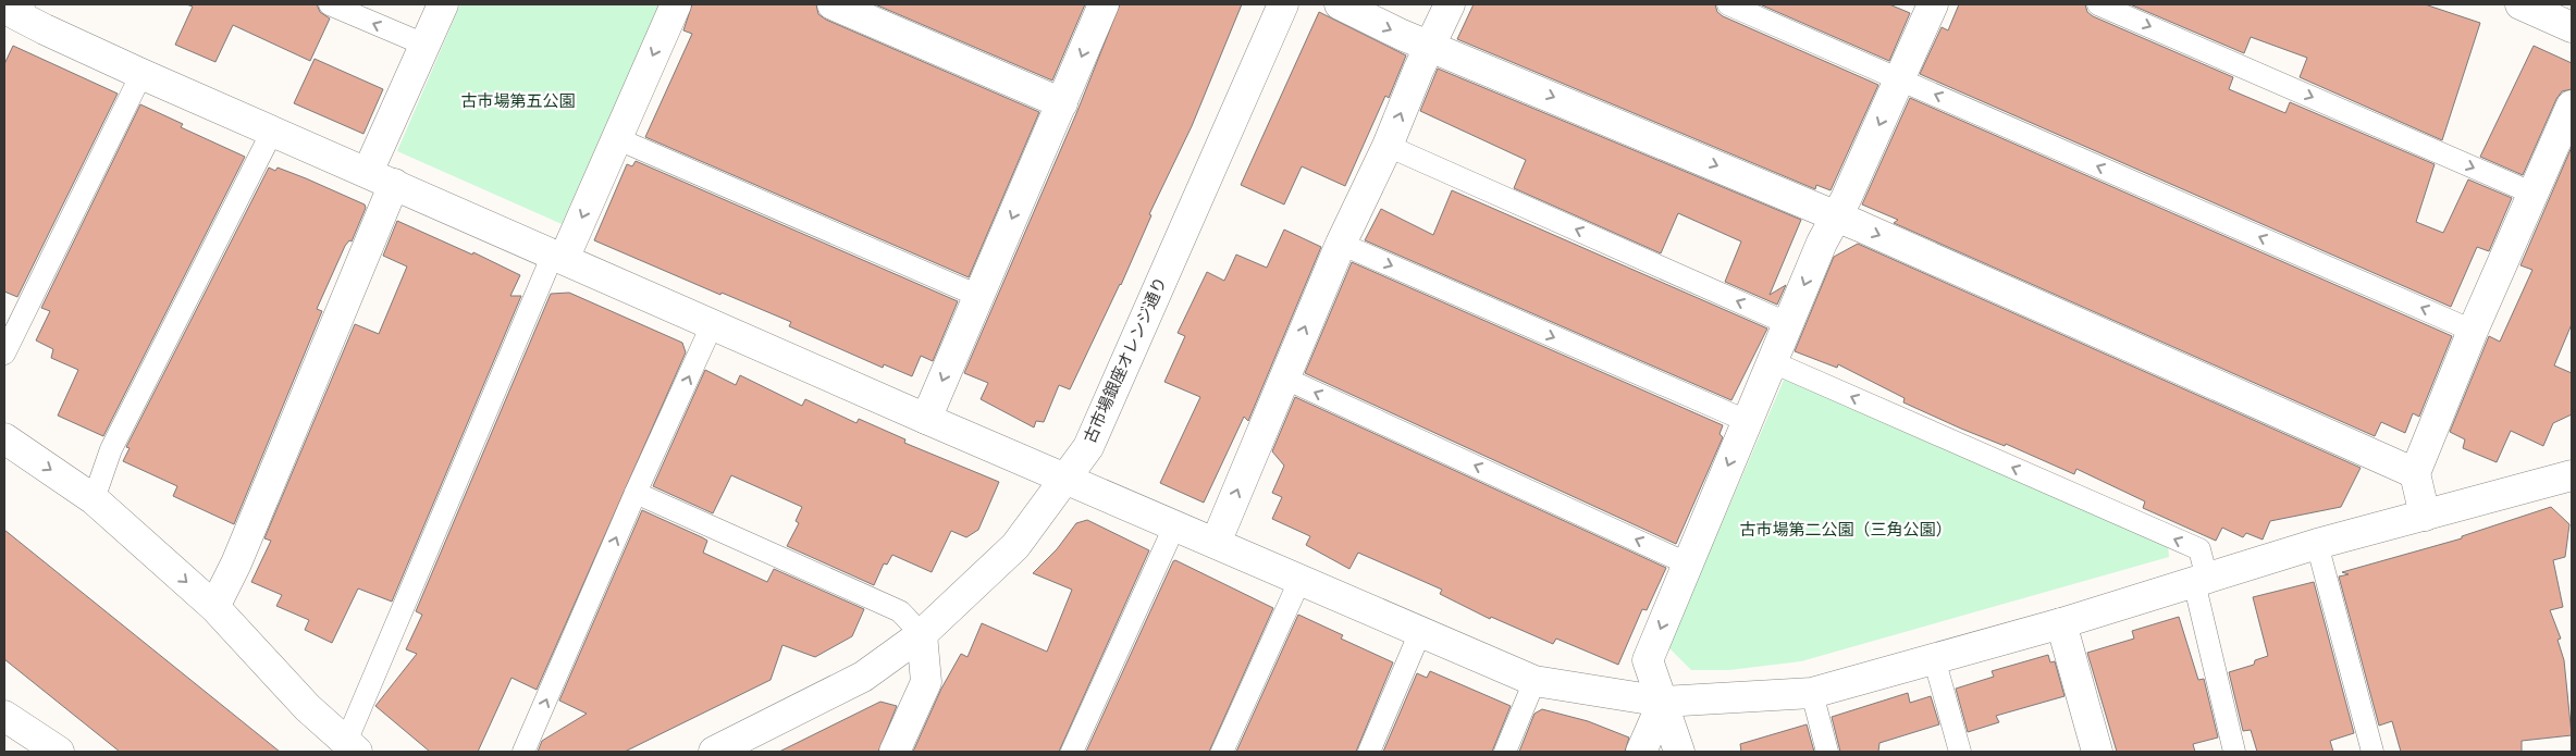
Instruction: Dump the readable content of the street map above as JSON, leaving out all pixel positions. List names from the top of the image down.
{
  "streets": {
    "street": ["古市場銀座オレンジ通り"]
  },
  "parks": ["古市場第五公園", "古市場第二公園（三角公園）"]
}
